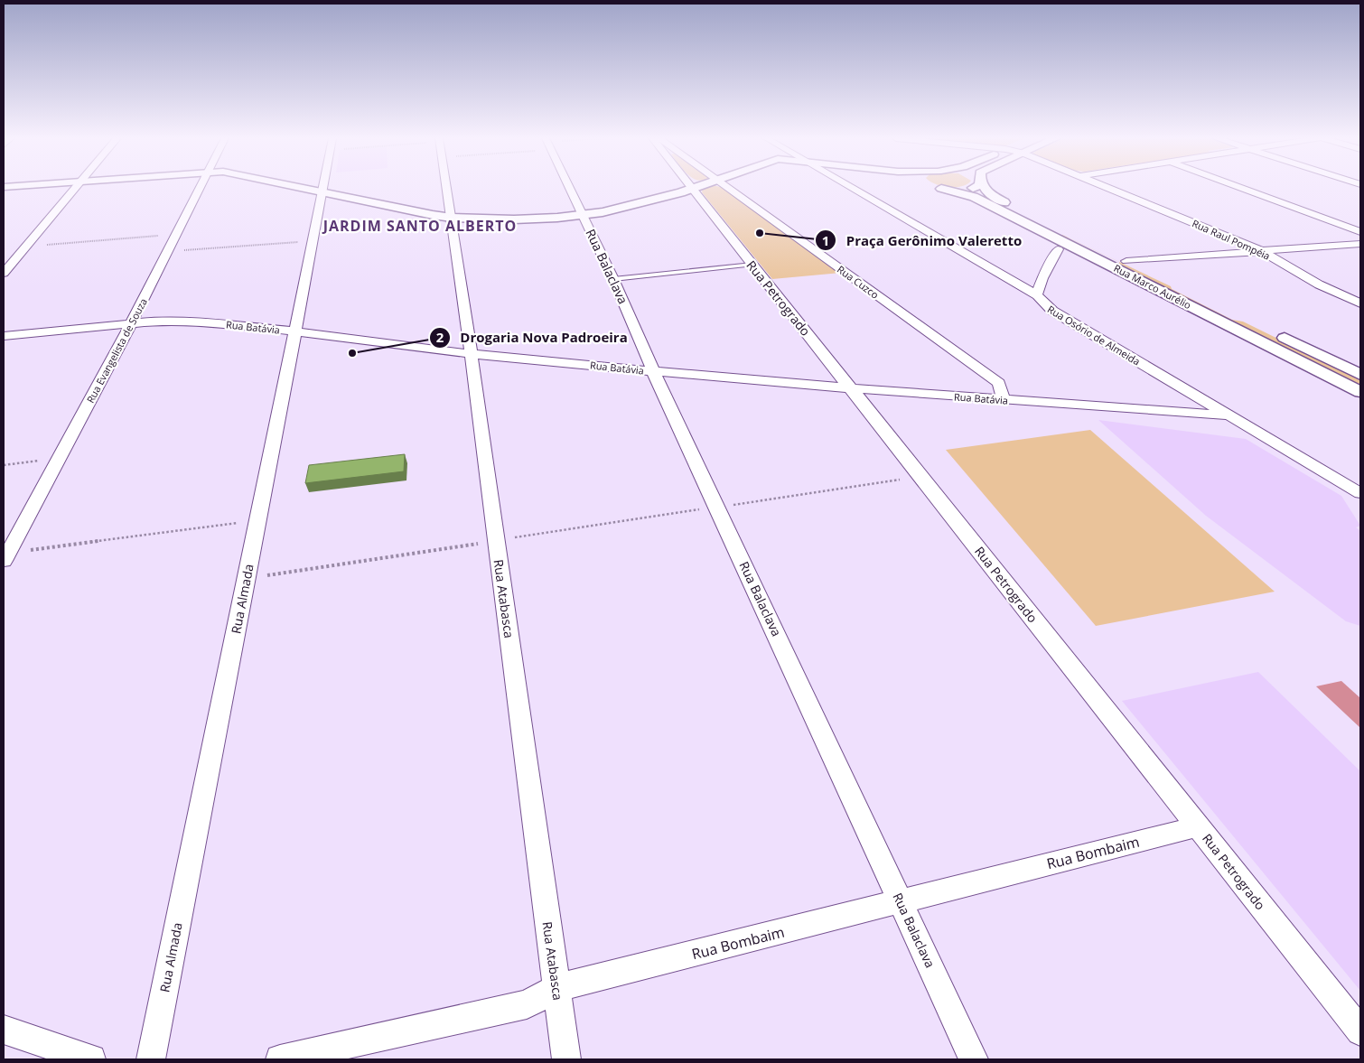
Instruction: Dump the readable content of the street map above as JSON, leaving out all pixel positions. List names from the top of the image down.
{
  "streets": {
    "street": [
      "Rua Raul Pompéia",
      "Rua Balaclava",
      "Rua Cuzco",
      "Rua Marco Aurélio",
      "Rua Petrogrado",
      "Rua Batávia",
      "Rua Osório de Almeida",
      "Rua Evangelista de Souza",
      "Rua Almada",
      "Rua Atabasca",
      "Rua Bombaim"
    ]
  },
  "crossings": [
    ["Rua Balaclava", "Rua Batávia"],
    ["Rua Balaclava", "Rua Bombaim"],
    ["Rua Cuzco", "Rua Batávia"],
    ["Rua Petrogrado", "Rua Batávia"],
    ["Rua Petrogrado", "Rua Bombaim"],
    ["Rua Batávia", "Rua Osório de Almeida"],
    ["Rua Batávia", "Rua Evangelista de Souza"],
    ["Rua Batávia", "Rua Almada"],
    ["Rua Batávia", "Rua Atabasca"],
    ["Rua Atabasca", "Rua Bombaim"]
  ],
  "districts": ["JARDIM SANTO ALBERTO"],
  "places": ["Praça Gerônimo Valeretto", "Drogaria Nova Padroeira"]
}
